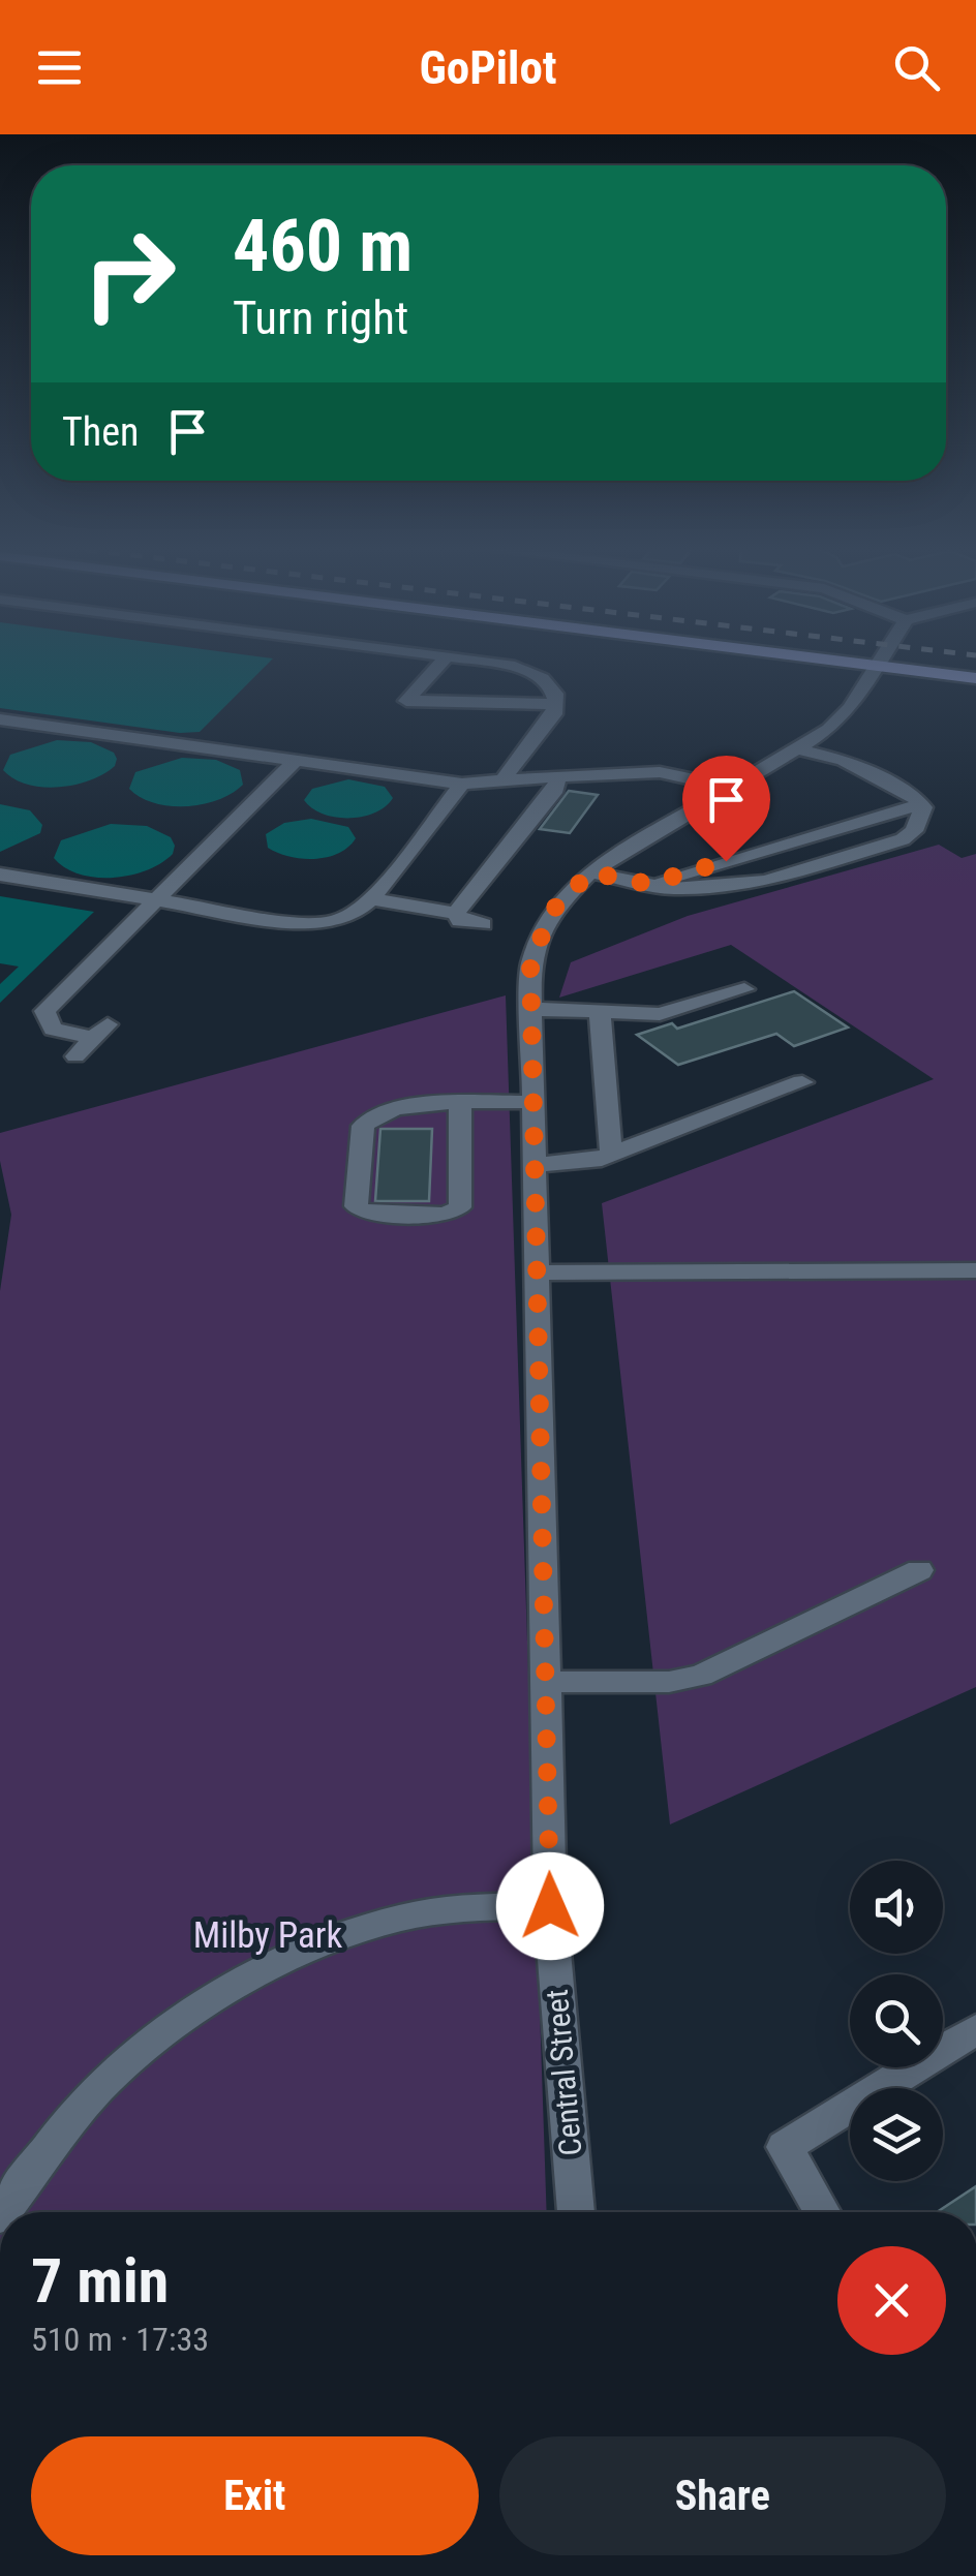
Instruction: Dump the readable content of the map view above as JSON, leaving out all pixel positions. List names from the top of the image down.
{
  "streets": {
    "street": ["Central Street"]
  },
  "parks": ["Milby Park"],
  "page": {
    "header": "GoPilot",
    "turn": ["460 m", "Turn right"],
    "then": "Then",
    "heading": ["7 min", "510 m · 17:33"],
    "buttons": ["Exit", "Share"]
  }
}
